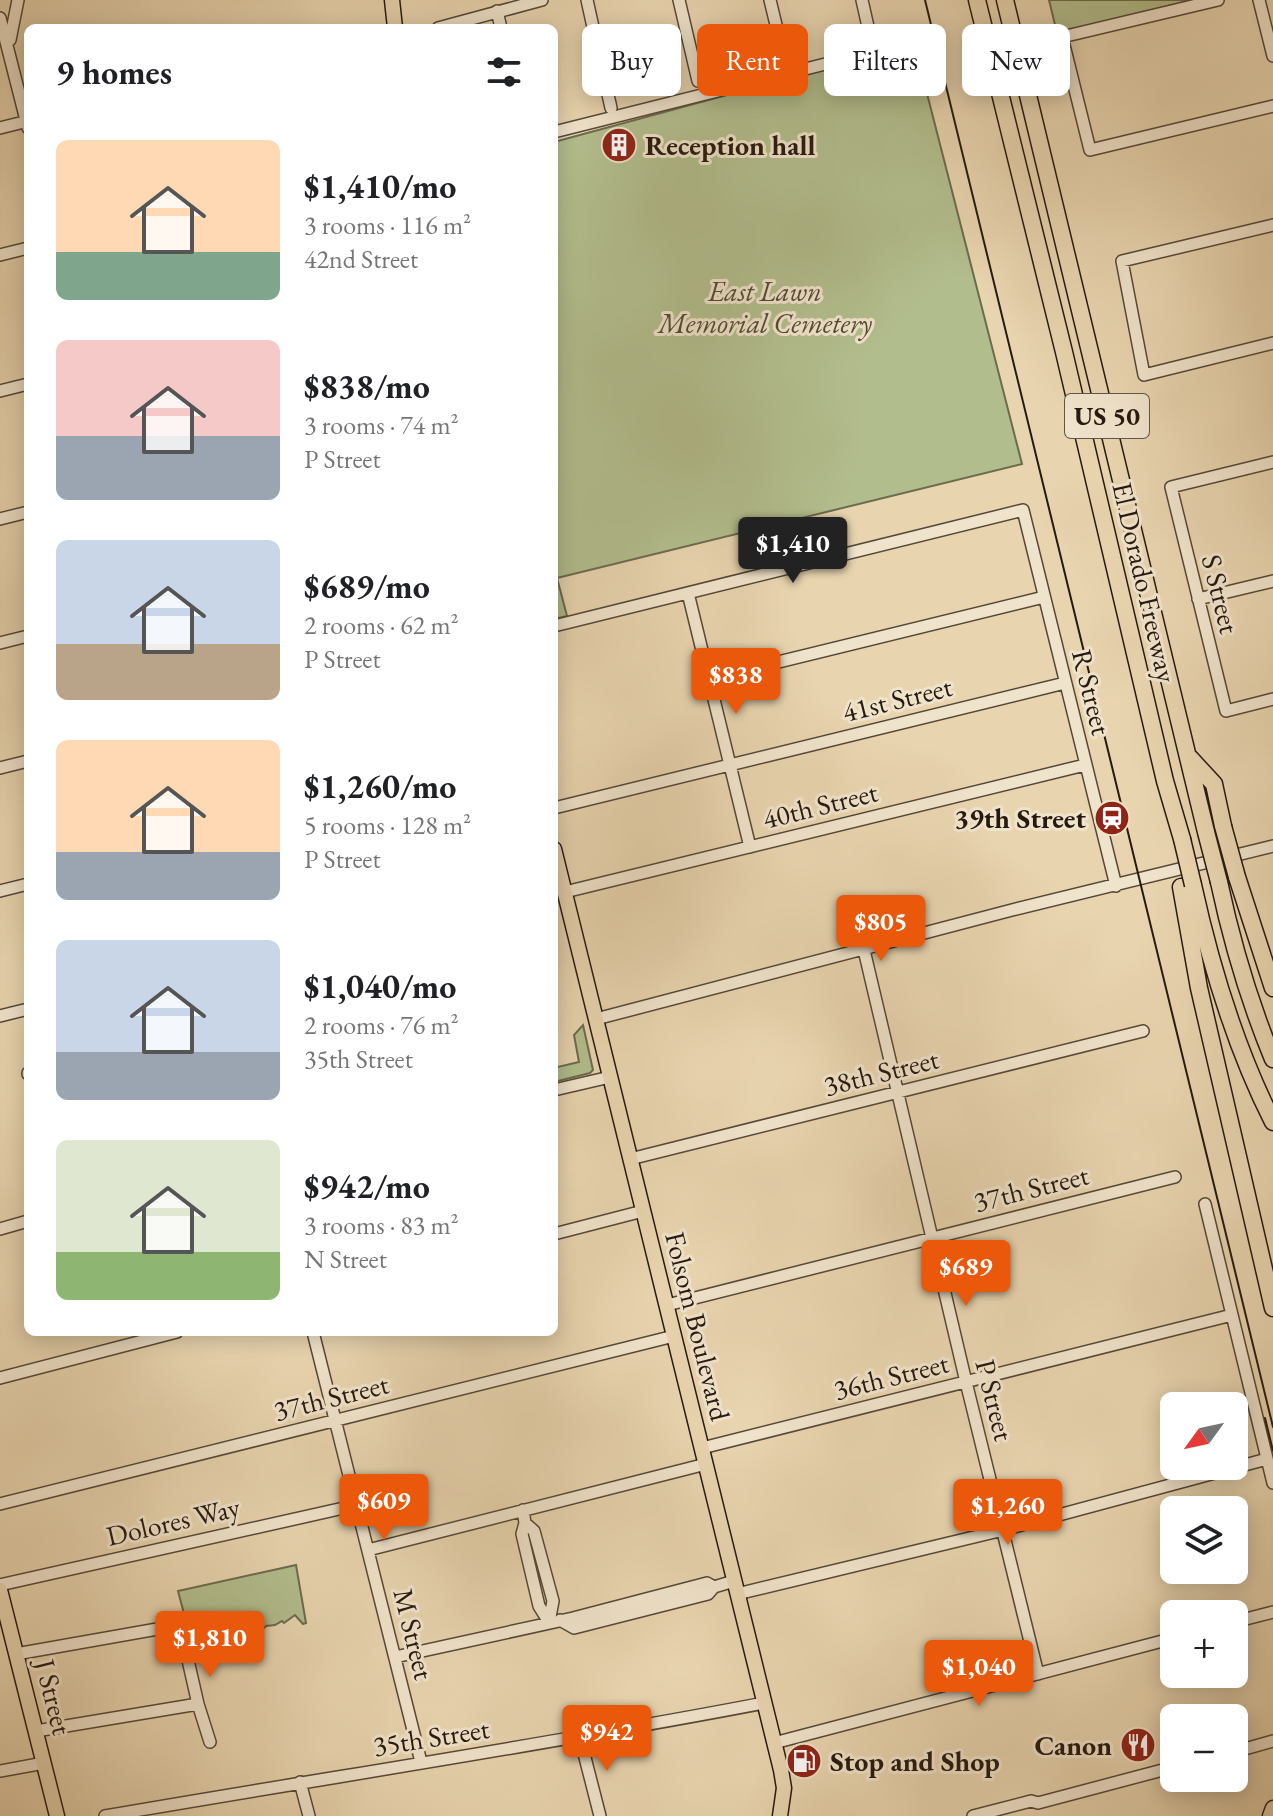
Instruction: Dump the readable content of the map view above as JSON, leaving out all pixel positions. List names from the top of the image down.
{
  "streets": {
    "highway": ["US 50", "El Dorado Freeway"],
    "main road": ["Folsom Boulevard", "J Street"],
    "street": [
      "S Street",
      "R Street",
      "41st Street",
      "40th Street",
      "38th Street",
      "37th Street",
      "36th Street",
      "P Street",
      "Dolores Way",
      "M Street",
      "35th Street"
    ]
  },
  "crossings": [
    ["R Street", "41st Street"],
    ["R Street", "40th Street"],
    ["40th Street", "Folsom Boulevard"],
    ["38th Street", "Folsom Boulevard"],
    ["38th Street", "P Street"],
    ["37th Street", "Folsom Boulevard"],
    ["37th Street", "P Street"],
    ["37th Street", "M Street"],
    ["Folsom Boulevard", "36th Street"],
    ["Folsom Boulevard", "35th Street"],
    ["36th Street", "P Street"],
    ["Dolores Way", "M Street"],
    ["Dolores Way", "J Street"],
    ["M Street", "35th Street"]
  ],
  "parks": ["East Lawn Memorial Cemetery"],
  "places": {
    "building": ["Reception hall"],
    "station": ["39th Street"],
    "restaurant": ["Canon"],
    "fuel station": ["Stop and Shop"]
  },
  "north": "bottom left",
  "page": {
    "chip": [
      "Buy",
      "Rent",
      "Filters",
      "New"
    ],
    "heading": "9 homes",
    "list": [
      {
        "name": "$1,410/mo",
        "note": "3 rooms · 116 m² · 42nd Street"
      },
      {
        "name": "$838/mo",
        "note": "3 rooms · 74 m² · P Street"
      },
      {
        "name": "$689/mo",
        "note": "2 rooms · 62 m² · P Street"
      },
      {
        "name": "$1,260/mo",
        "note": "5 rooms · 128 m² · P Street"
      },
      {
        "name": "$1,040/mo",
        "note": "2 rooms · 76 m² · 35th Street"
      },
      {
        "name": "$942/mo",
        "note": "3 rooms · 83 m² · N Street"
      }
    ],
    "price": [
      "$1,410",
      "$838",
      "$805",
      "$689",
      "$609",
      "$1,260",
      "$1,810",
      "$1,040",
      "$942"
    ],
    "map_buttons": ["+", "−"]
  }
}
